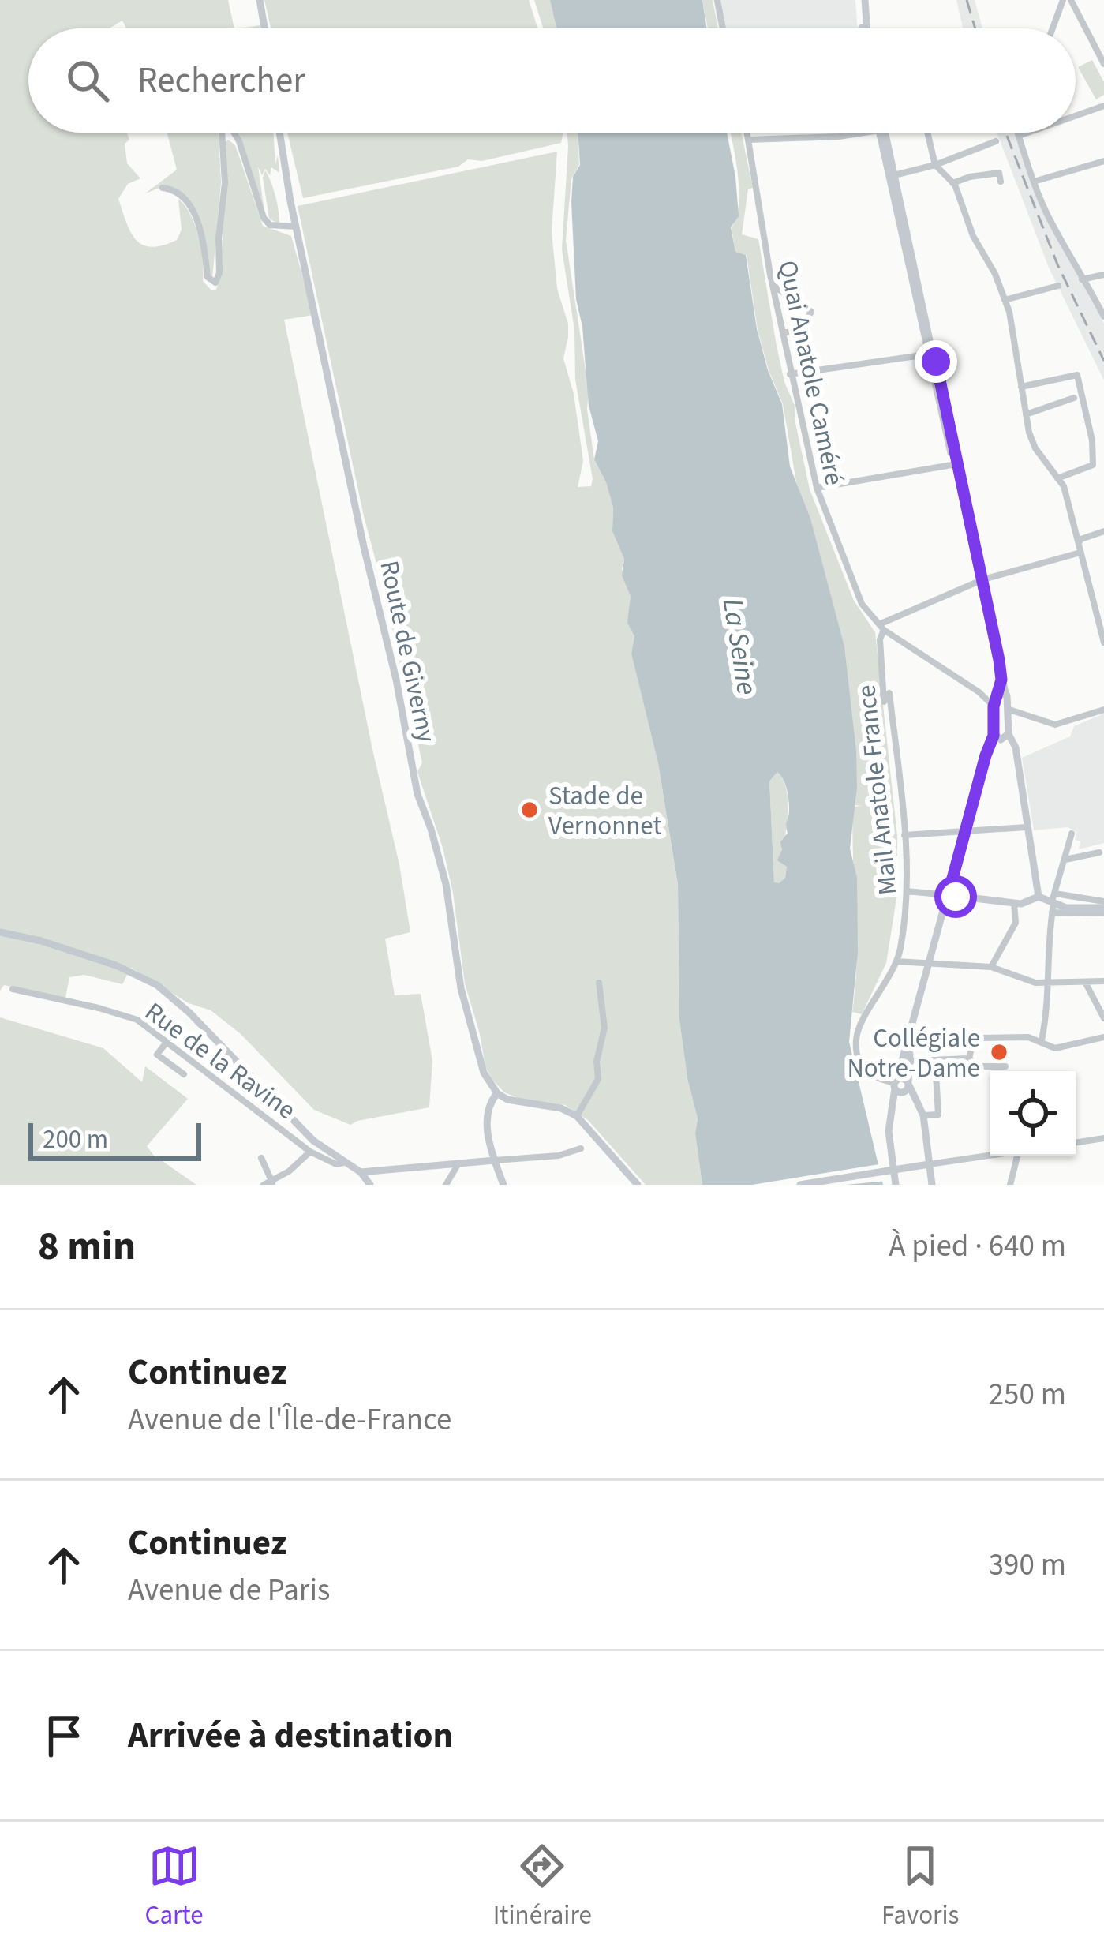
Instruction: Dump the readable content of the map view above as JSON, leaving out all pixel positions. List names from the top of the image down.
{
  "streets": {
    "main road": ["Route de Giverny"],
    "street": ["Quai Anatole Caméré", "Mail Anatole France", "Rue de la Ravine"]
  },
  "crossings": [
    ["Quai Anatole Caméré", "Mail Anatole France"]
  ],
  "water": ["La Seine"],
  "places": ["Stade de Vernonnet", "Collégiale Notre-Dame"],
  "scale_bar": "200 m",
  "page": {
    "search": "Rechercher",
    "scale": "200 m",
    "heading": ["8 min", "À pied · 640 m"],
    "list": [
      ["Continuez", "Avenue de l'Île-de-France", "250 m"],
      ["Continuez", "Avenue de Paris", "390 m"],
      "Arrivée à destination"
    ],
    "nav": ["Carte", "Itinéraire", "Favoris"]
  }
}
